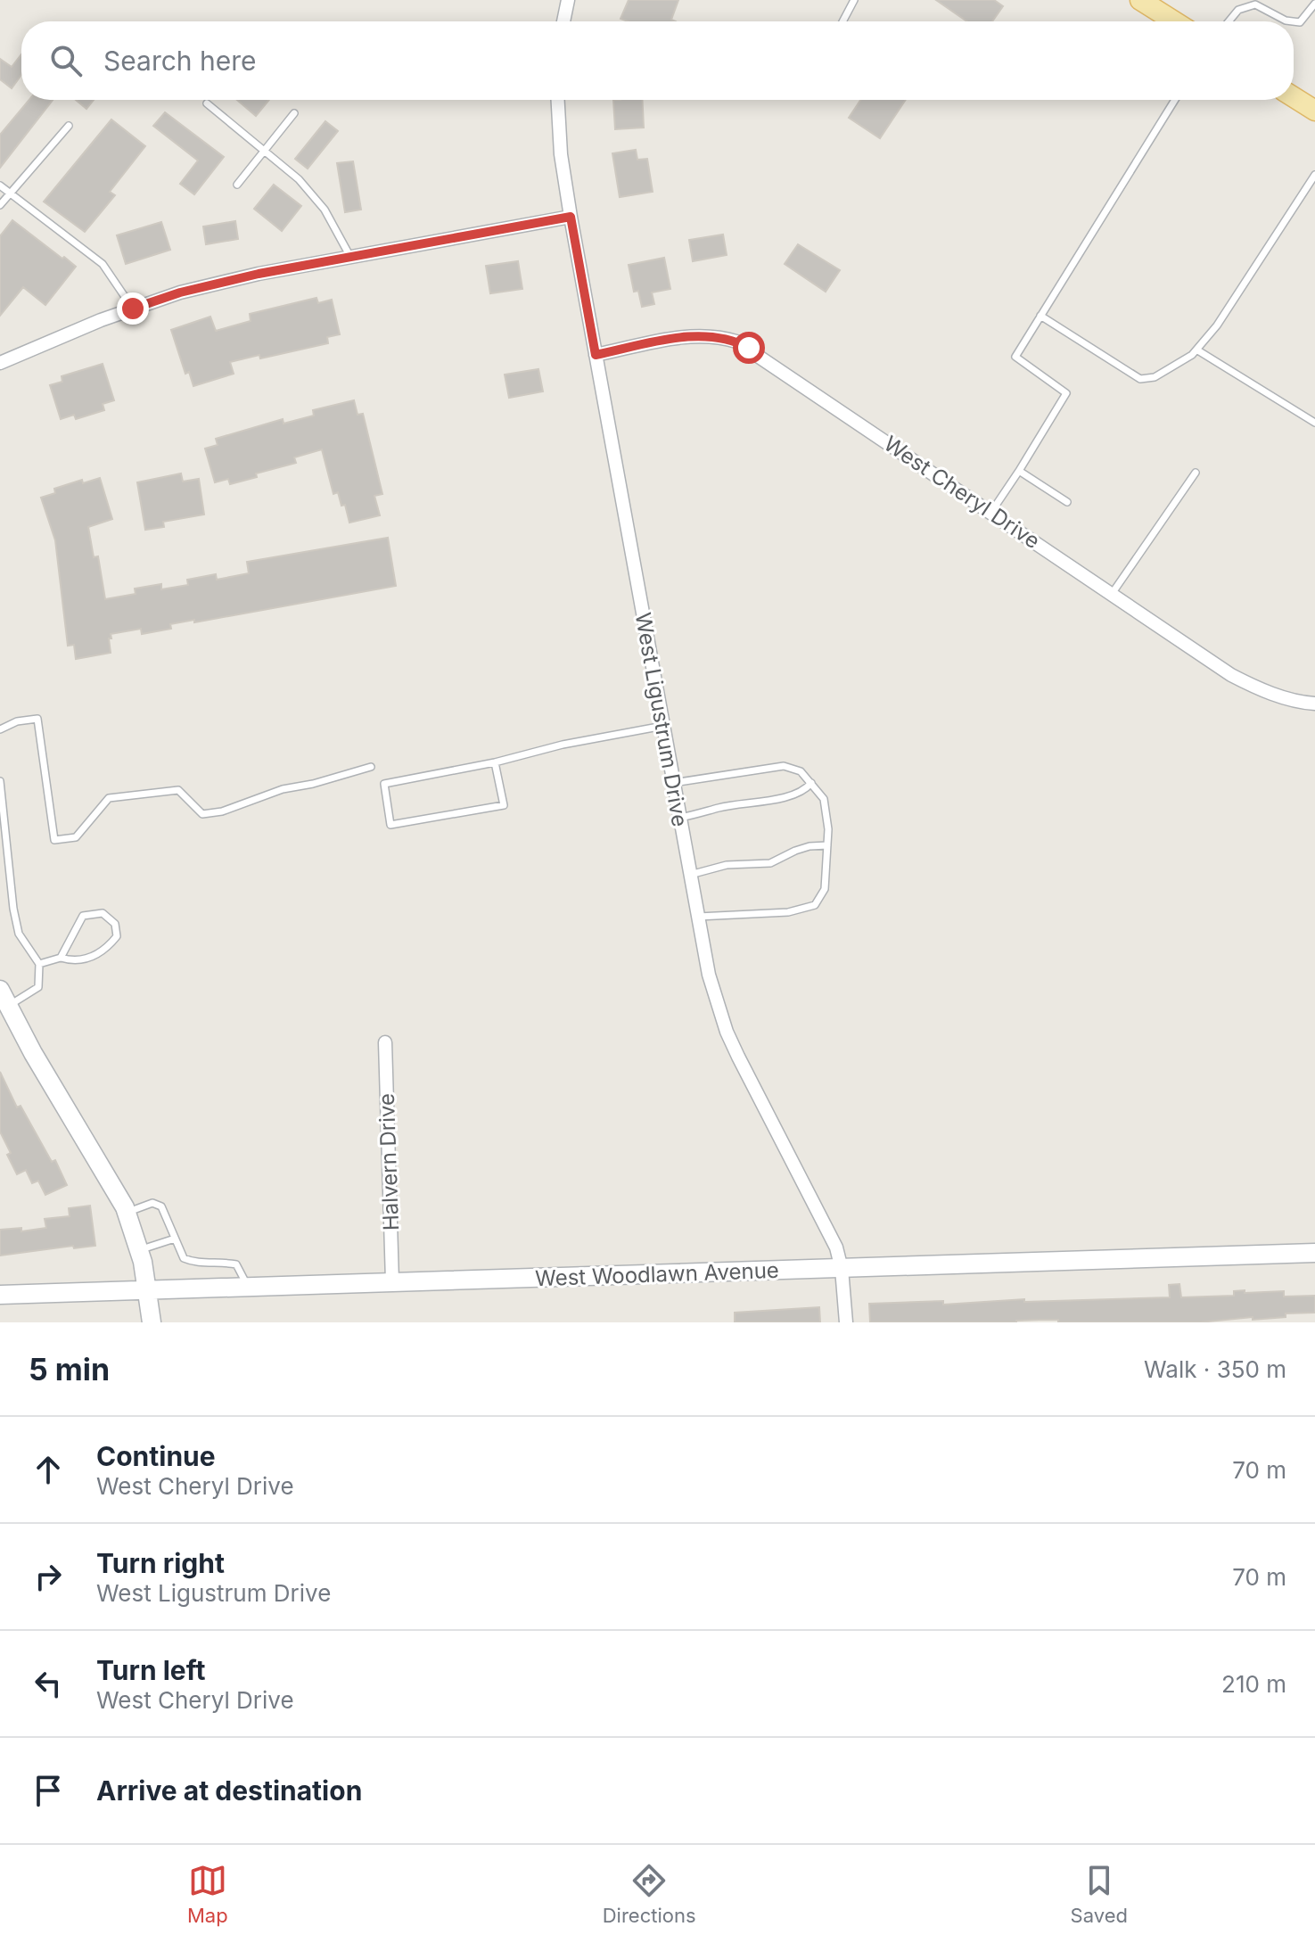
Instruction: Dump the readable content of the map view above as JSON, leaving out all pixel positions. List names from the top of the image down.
{
  "streets": {
    "street": [
      "West Cheryl Drive",
      "West Ligustrum Drive",
      "Halvern Drive",
      "West Woodlawn Avenue"
    ]
  },
  "crossings": [
    ["West Cheryl Drive", "West Ligustrum Drive"],
    ["West Ligustrum Drive", "West Woodlawn Avenue"],
    ["Halvern Drive", "West Woodlawn Avenue"]
  ],
  "page": {
    "search": "Search here",
    "heading": ["5 min", "Walk · 350 m"],
    "list": [
      ["Continue", "West Cheryl Drive", "70 m"],
      ["Turn right", "West Ligustrum Drive", "70 m"],
      ["Turn left", "West Cheryl Drive", "210 m"],
      "Arrive at destination"
    ],
    "nav": ["Map", "Directions", "Saved"]
  }
}
